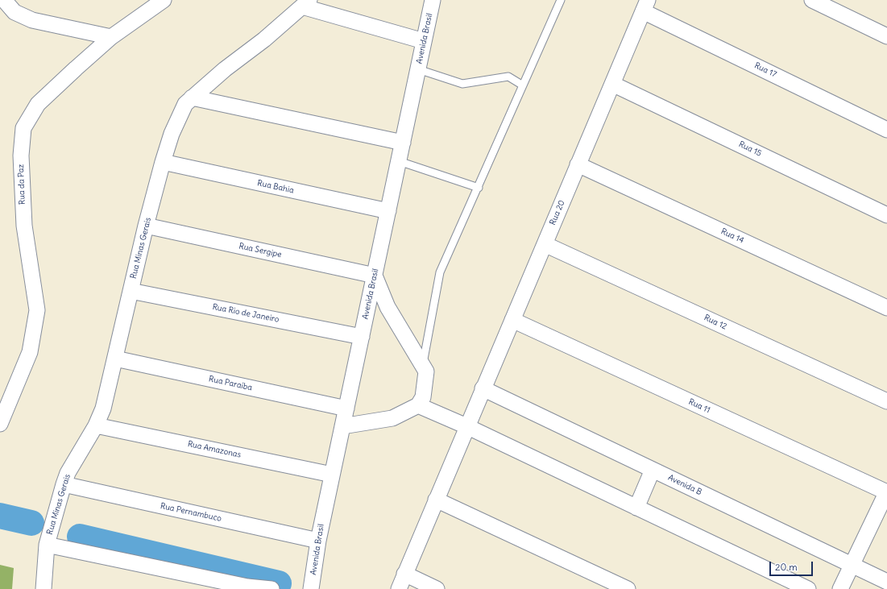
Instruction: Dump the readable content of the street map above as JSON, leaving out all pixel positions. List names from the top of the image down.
{
  "streets": {
    "street": [
      "Avenida Brasil",
      "Rua 17",
      "Rua 15",
      "Rua da Paz",
      "Rua Bahia",
      "Rua 20",
      "Rua 14",
      "Rua Minas Gerais",
      "Rua Sergipe",
      "Rua Rio de Janeiro",
      "Rua 12",
      "Rua Paraíba",
      "Rua 11",
      "Rua Amazonas",
      "Avenida B",
      "Rua Pernambuco"
    ]
  },
  "crossings": [
    ["Avenida Brasil", "Rua Bahia"],
    ["Avenida Brasil", "Rua Sergipe"],
    ["Avenida Brasil", "Rua Rio de Janeiro"],
    ["Avenida Brasil", "Rua Paraíba"],
    ["Avenida Brasil", "Rua Amazonas"],
    ["Avenida Brasil", "Rua Pernambuco"],
    ["Rua 17", "Rua 20"],
    ["Rua 15", "Rua 20"],
    ["Rua Bahia", "Rua Minas Gerais"],
    ["Rua 20", "Rua 14"],
    ["Rua 20", "Rua 12"],
    ["Rua 20", "Rua 11"],
    ["Rua 20", "Avenida B"],
    ["Rua Minas Gerais", "Rua Sergipe"],
    ["Rua Minas Gerais", "Rua Rio de Janeiro"],
    ["Rua Minas Gerais", "Rua Paraíba"],
    ["Rua Minas Gerais", "Rua Amazonas"],
    ["Rua Minas Gerais", "Rua Pernambuco"]
  ],
  "scale_bar": "20 m"
}
